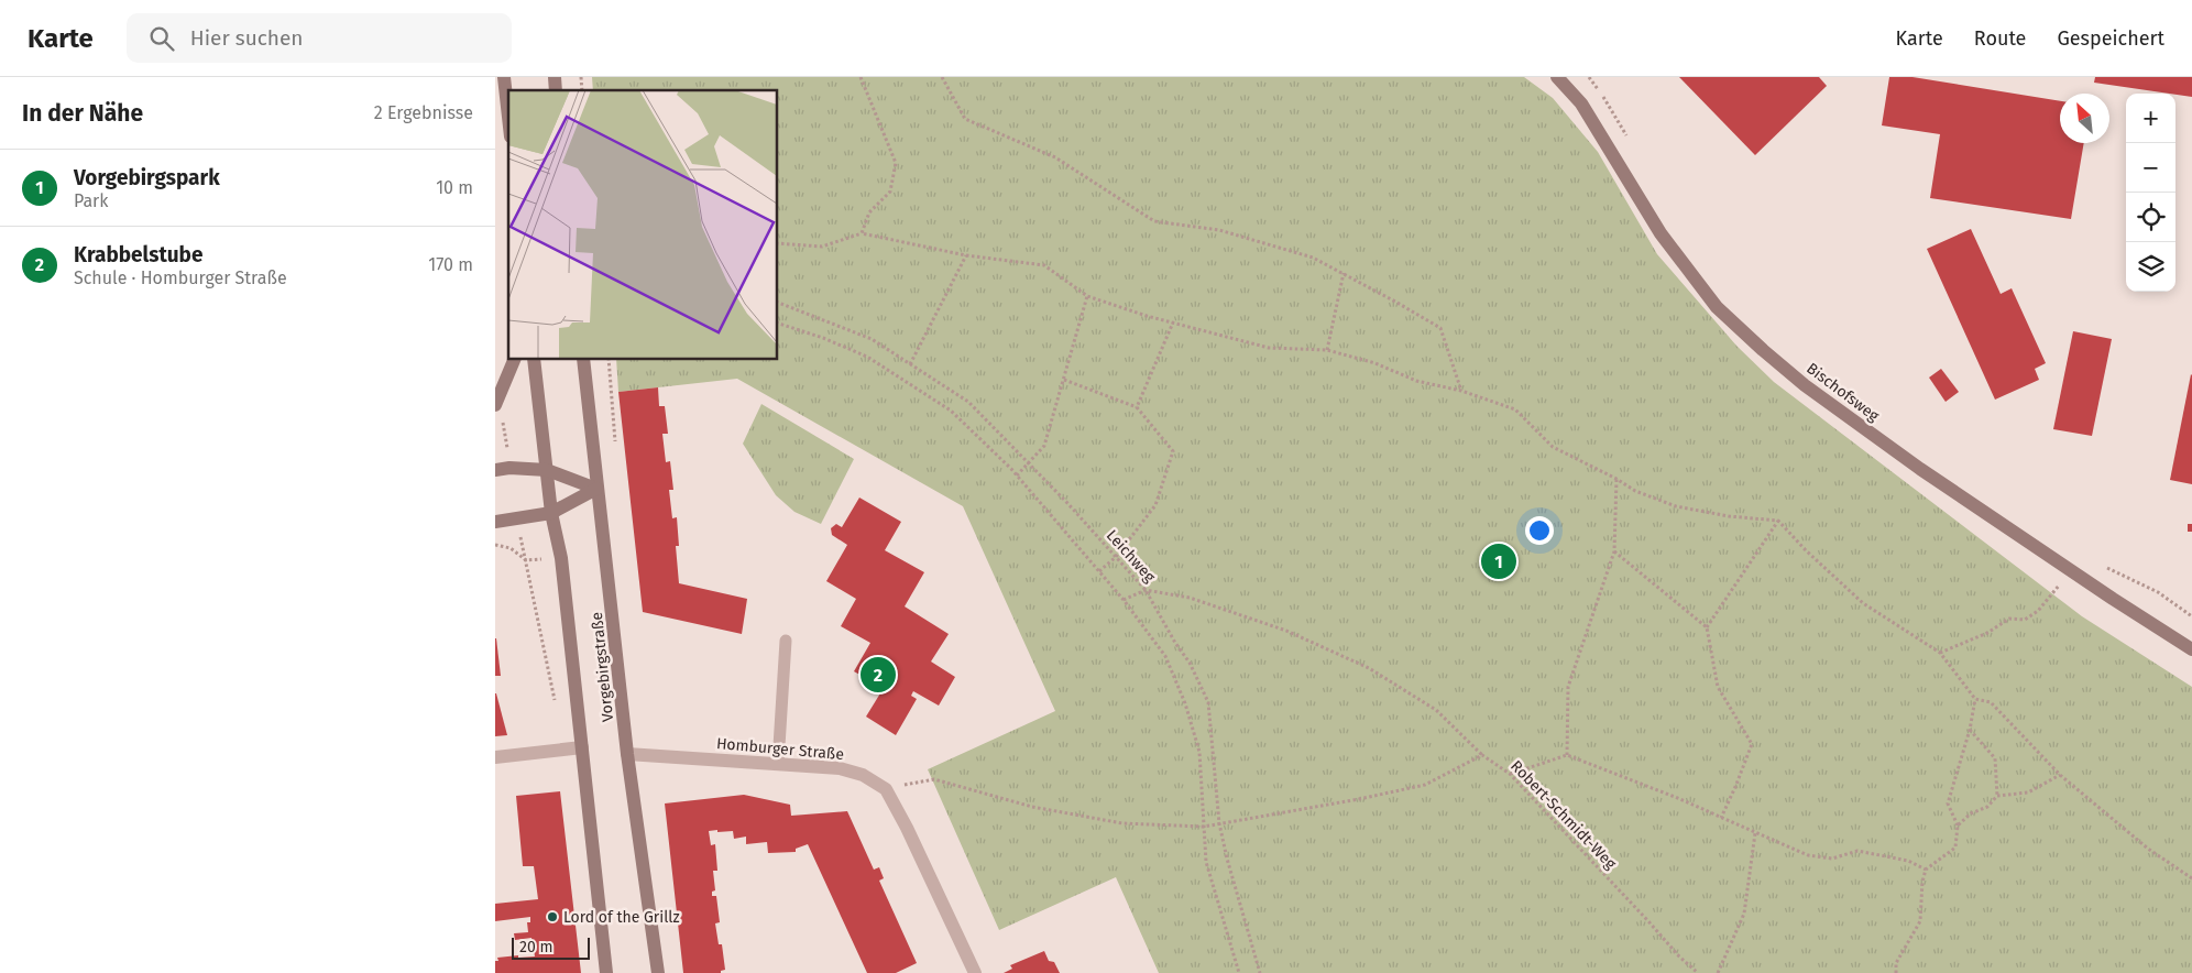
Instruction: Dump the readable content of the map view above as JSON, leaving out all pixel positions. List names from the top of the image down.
{
  "streets": {
    "main road": ["Bischofsweg", "Vorgebirgstraße"],
    "street": ["Homburger Straße"],
    "path": ["Leichweg", "Robert-Schmidt-Weg"]
  },
  "crossings": [
    ["Leichweg", "Robert-Schmidt-Weg"],
    ["Vorgebirgstraße", "Homburger Straße"]
  ],
  "places": ["Lord of the Grillz"],
  "scale_bar": "20 m",
  "north": "top left",
  "page": {
    "header": "Karte",
    "search": "Hier suchen",
    "nav": ["Karte", "Route", "Gespeichert"],
    "heading": ["In der Nähe", "2 Ergebnisse"],
    "map_buttons": ["+", "−"],
    "list": [
      {
        "mark": "1",
        "name": "Vorgebirgspark",
        "note": "Park",
        "value": "10 m"
      },
      {
        "mark": "2",
        "name": "Krabbelstube",
        "note": "Schule · Homburger Straße",
        "value": "170 m"
      }
    ],
    "pins": ["1", "2"],
    "scale": "20 m"
  }
}
